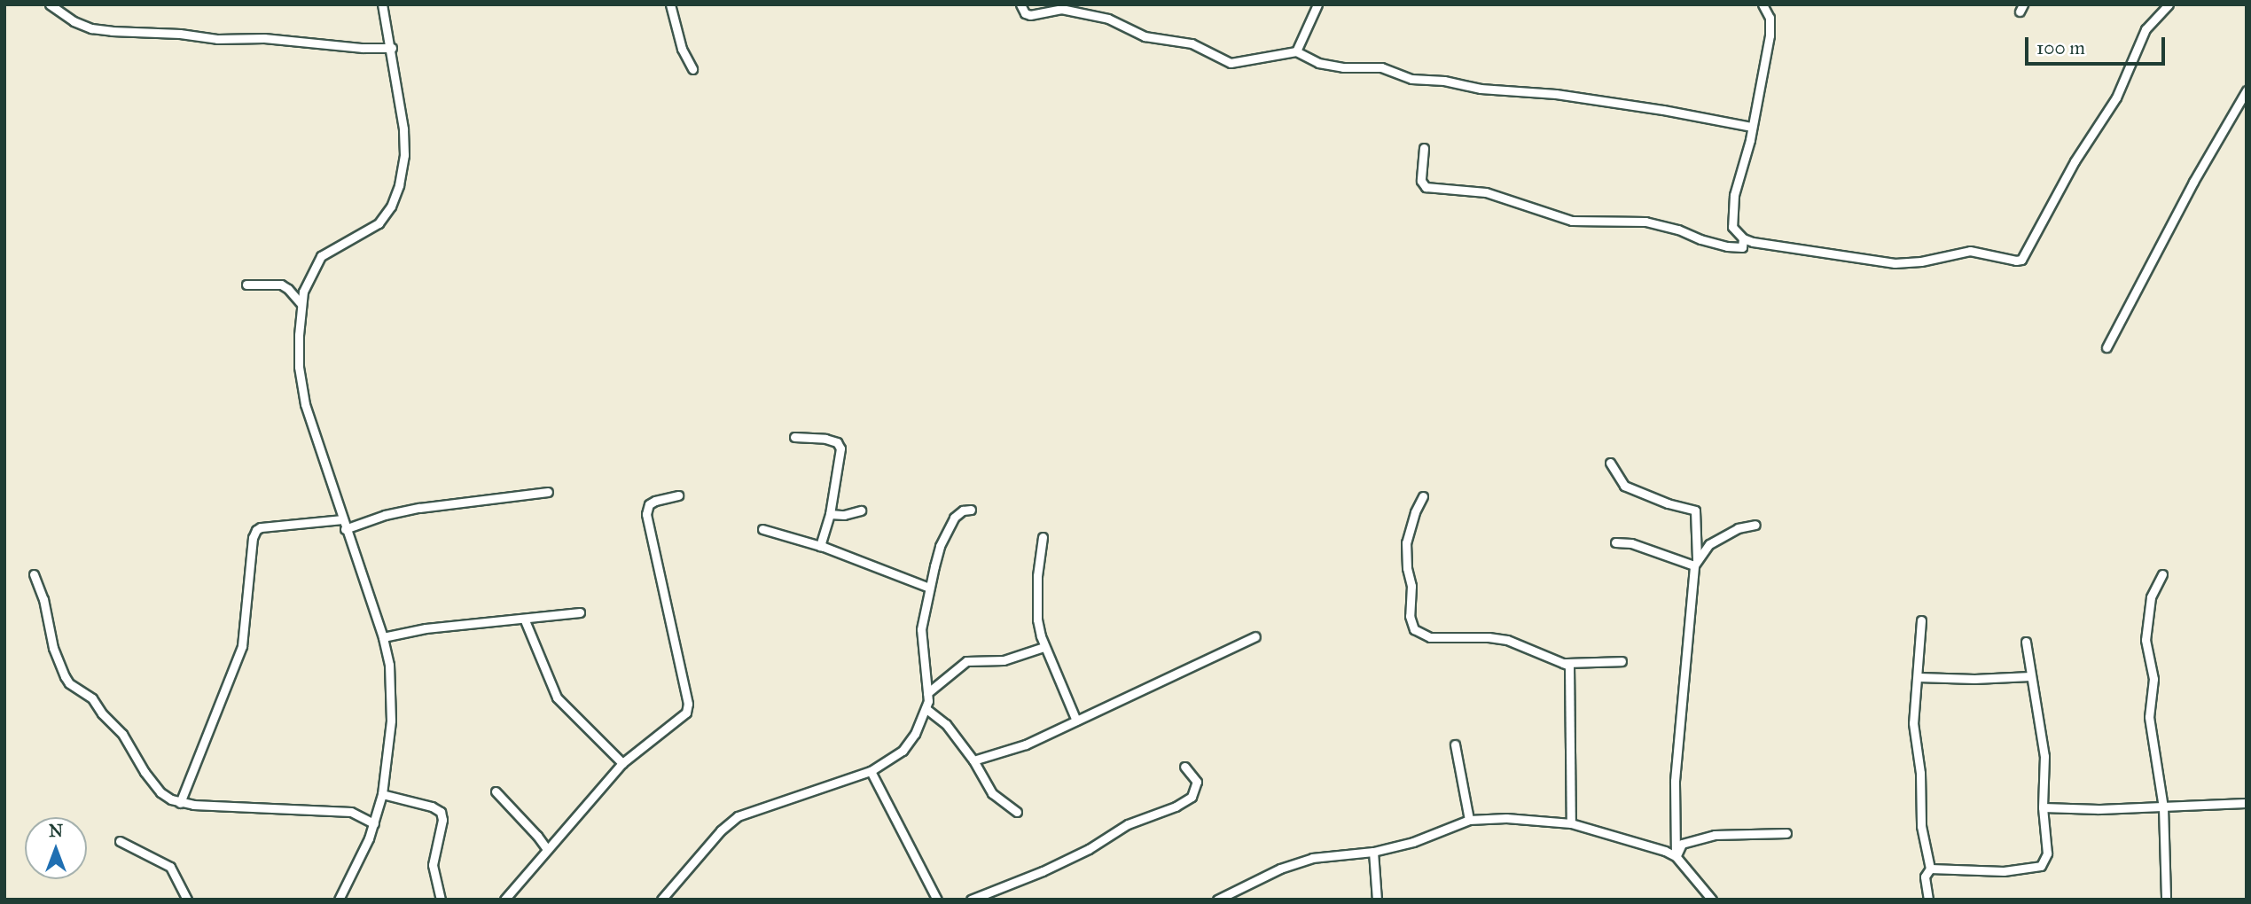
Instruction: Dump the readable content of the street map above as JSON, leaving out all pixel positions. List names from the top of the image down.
{
  "scale_bar": "100 m",
  "north": "top"
}
